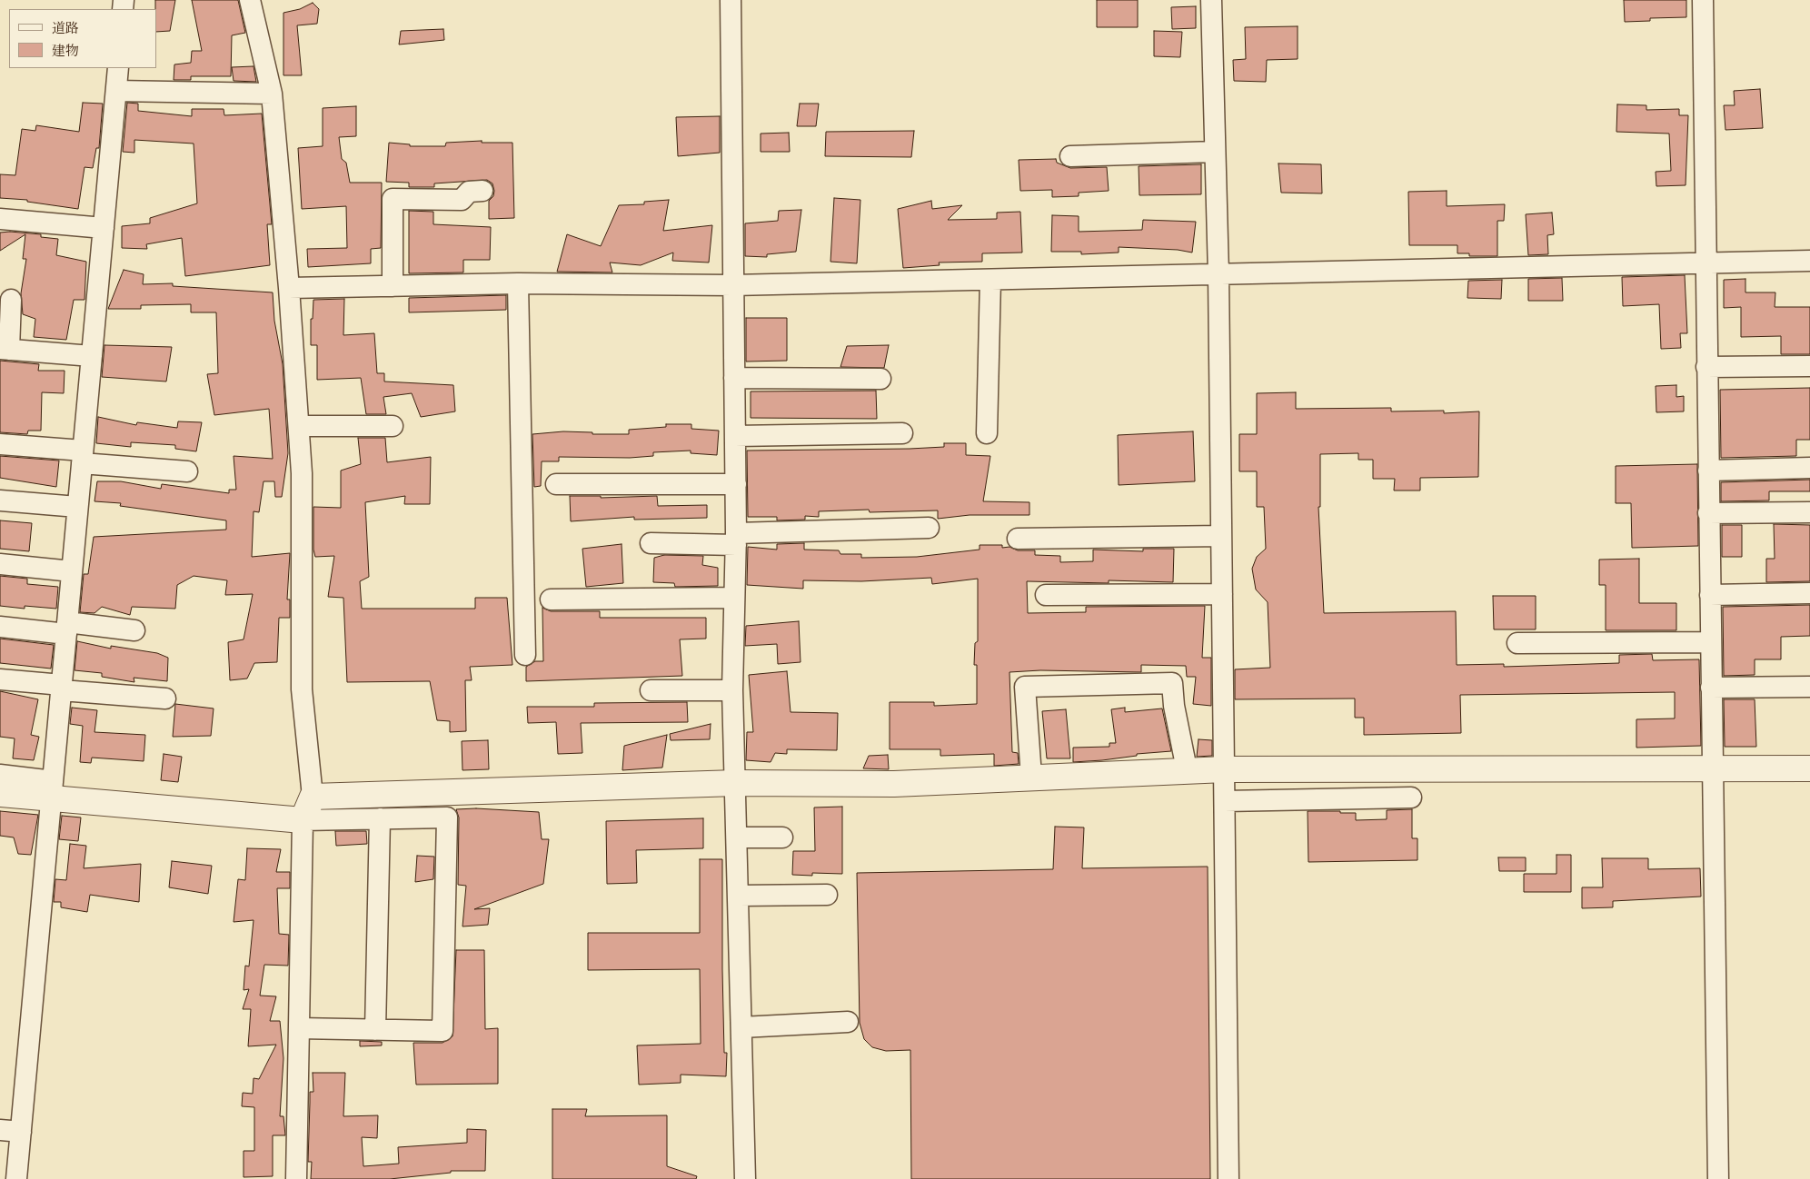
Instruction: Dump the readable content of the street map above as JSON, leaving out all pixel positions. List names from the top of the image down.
{
  "legend": ["道路", "建物"]
}
